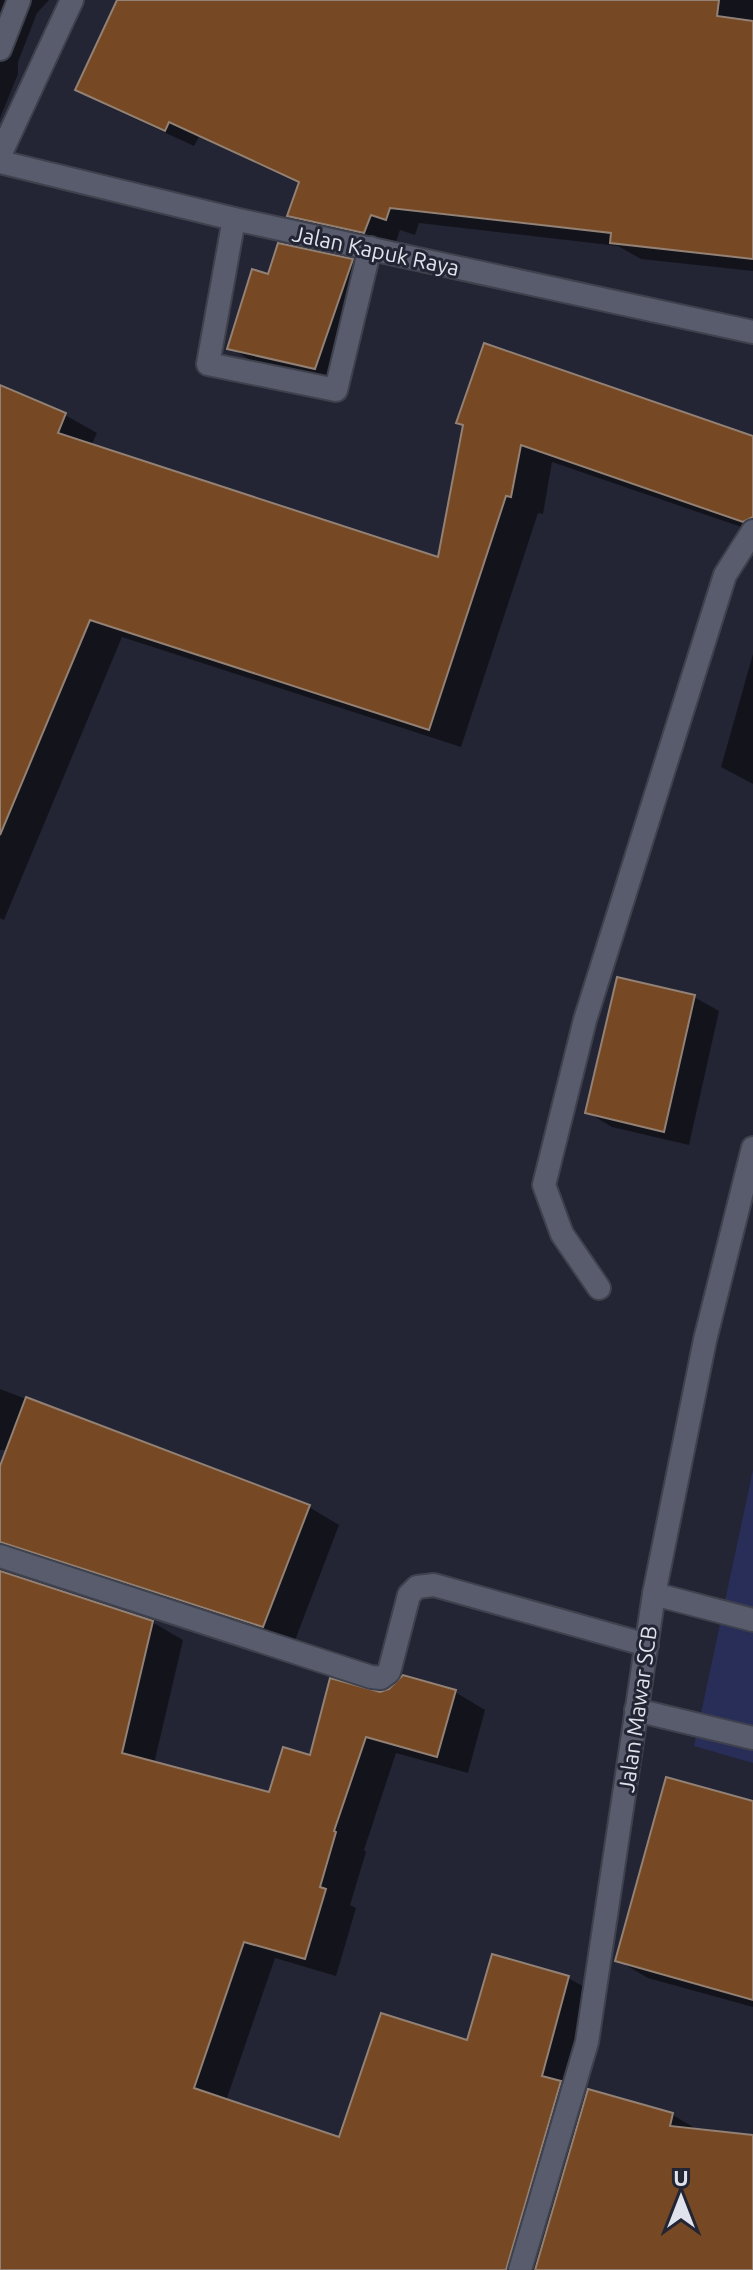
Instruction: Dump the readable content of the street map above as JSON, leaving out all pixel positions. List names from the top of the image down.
{
  "streets": {
    "street": ["Jalan Kapuk Raya", "Jalan Mawar SCB"]
  },
  "north": "top"
}
